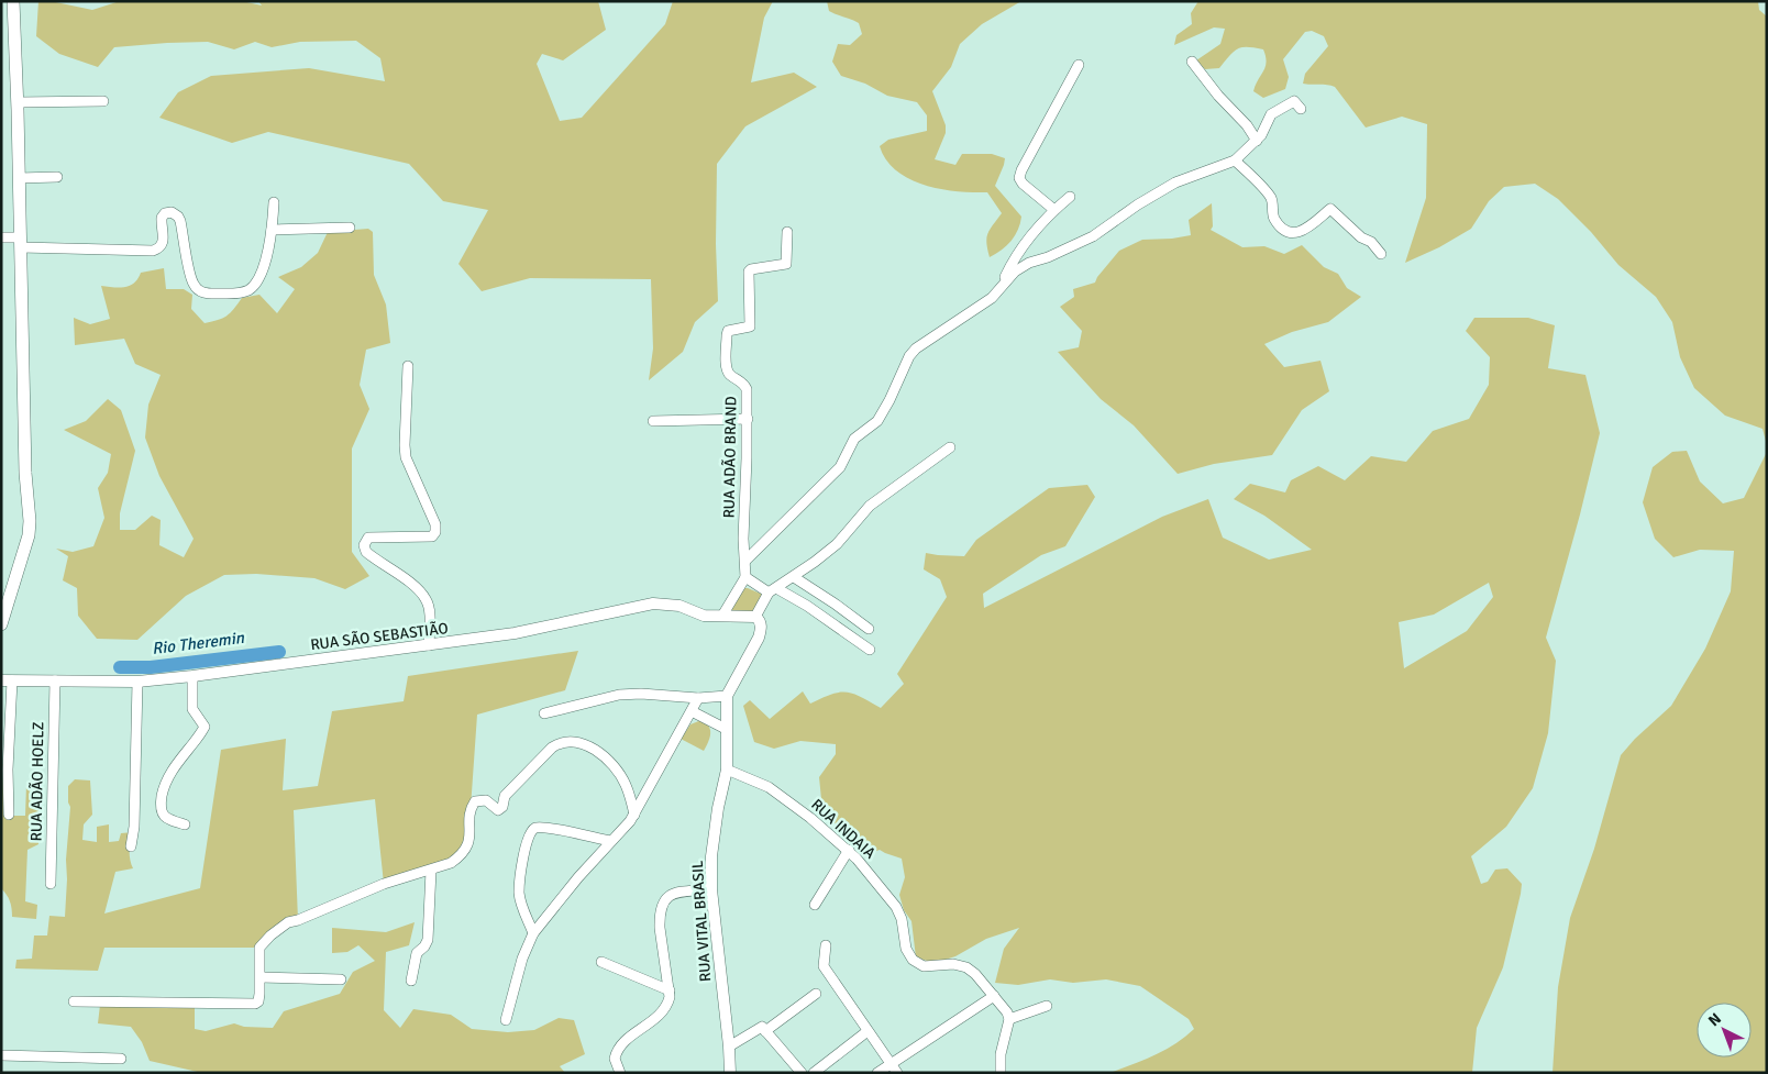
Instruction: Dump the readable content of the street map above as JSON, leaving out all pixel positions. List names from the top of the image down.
{
  "streets": {
    "street": [
      "RUA ADÃO BRAND",
      "RUA SÃO SEBASTIÃO",
      "RUA ADÃO HOELZ",
      "RUA INDAIA",
      "RUA VITAL BRASIL"
    ]
  },
  "crossings": [
    ["RUA SÃO SEBASTIÃO", "RUA ADÃO HOELZ"],
    ["RUA INDAIA", "RUA VITAL BRASIL"]
  ],
  "water": ["Rio Theremin"],
  "north": "top left"
}
